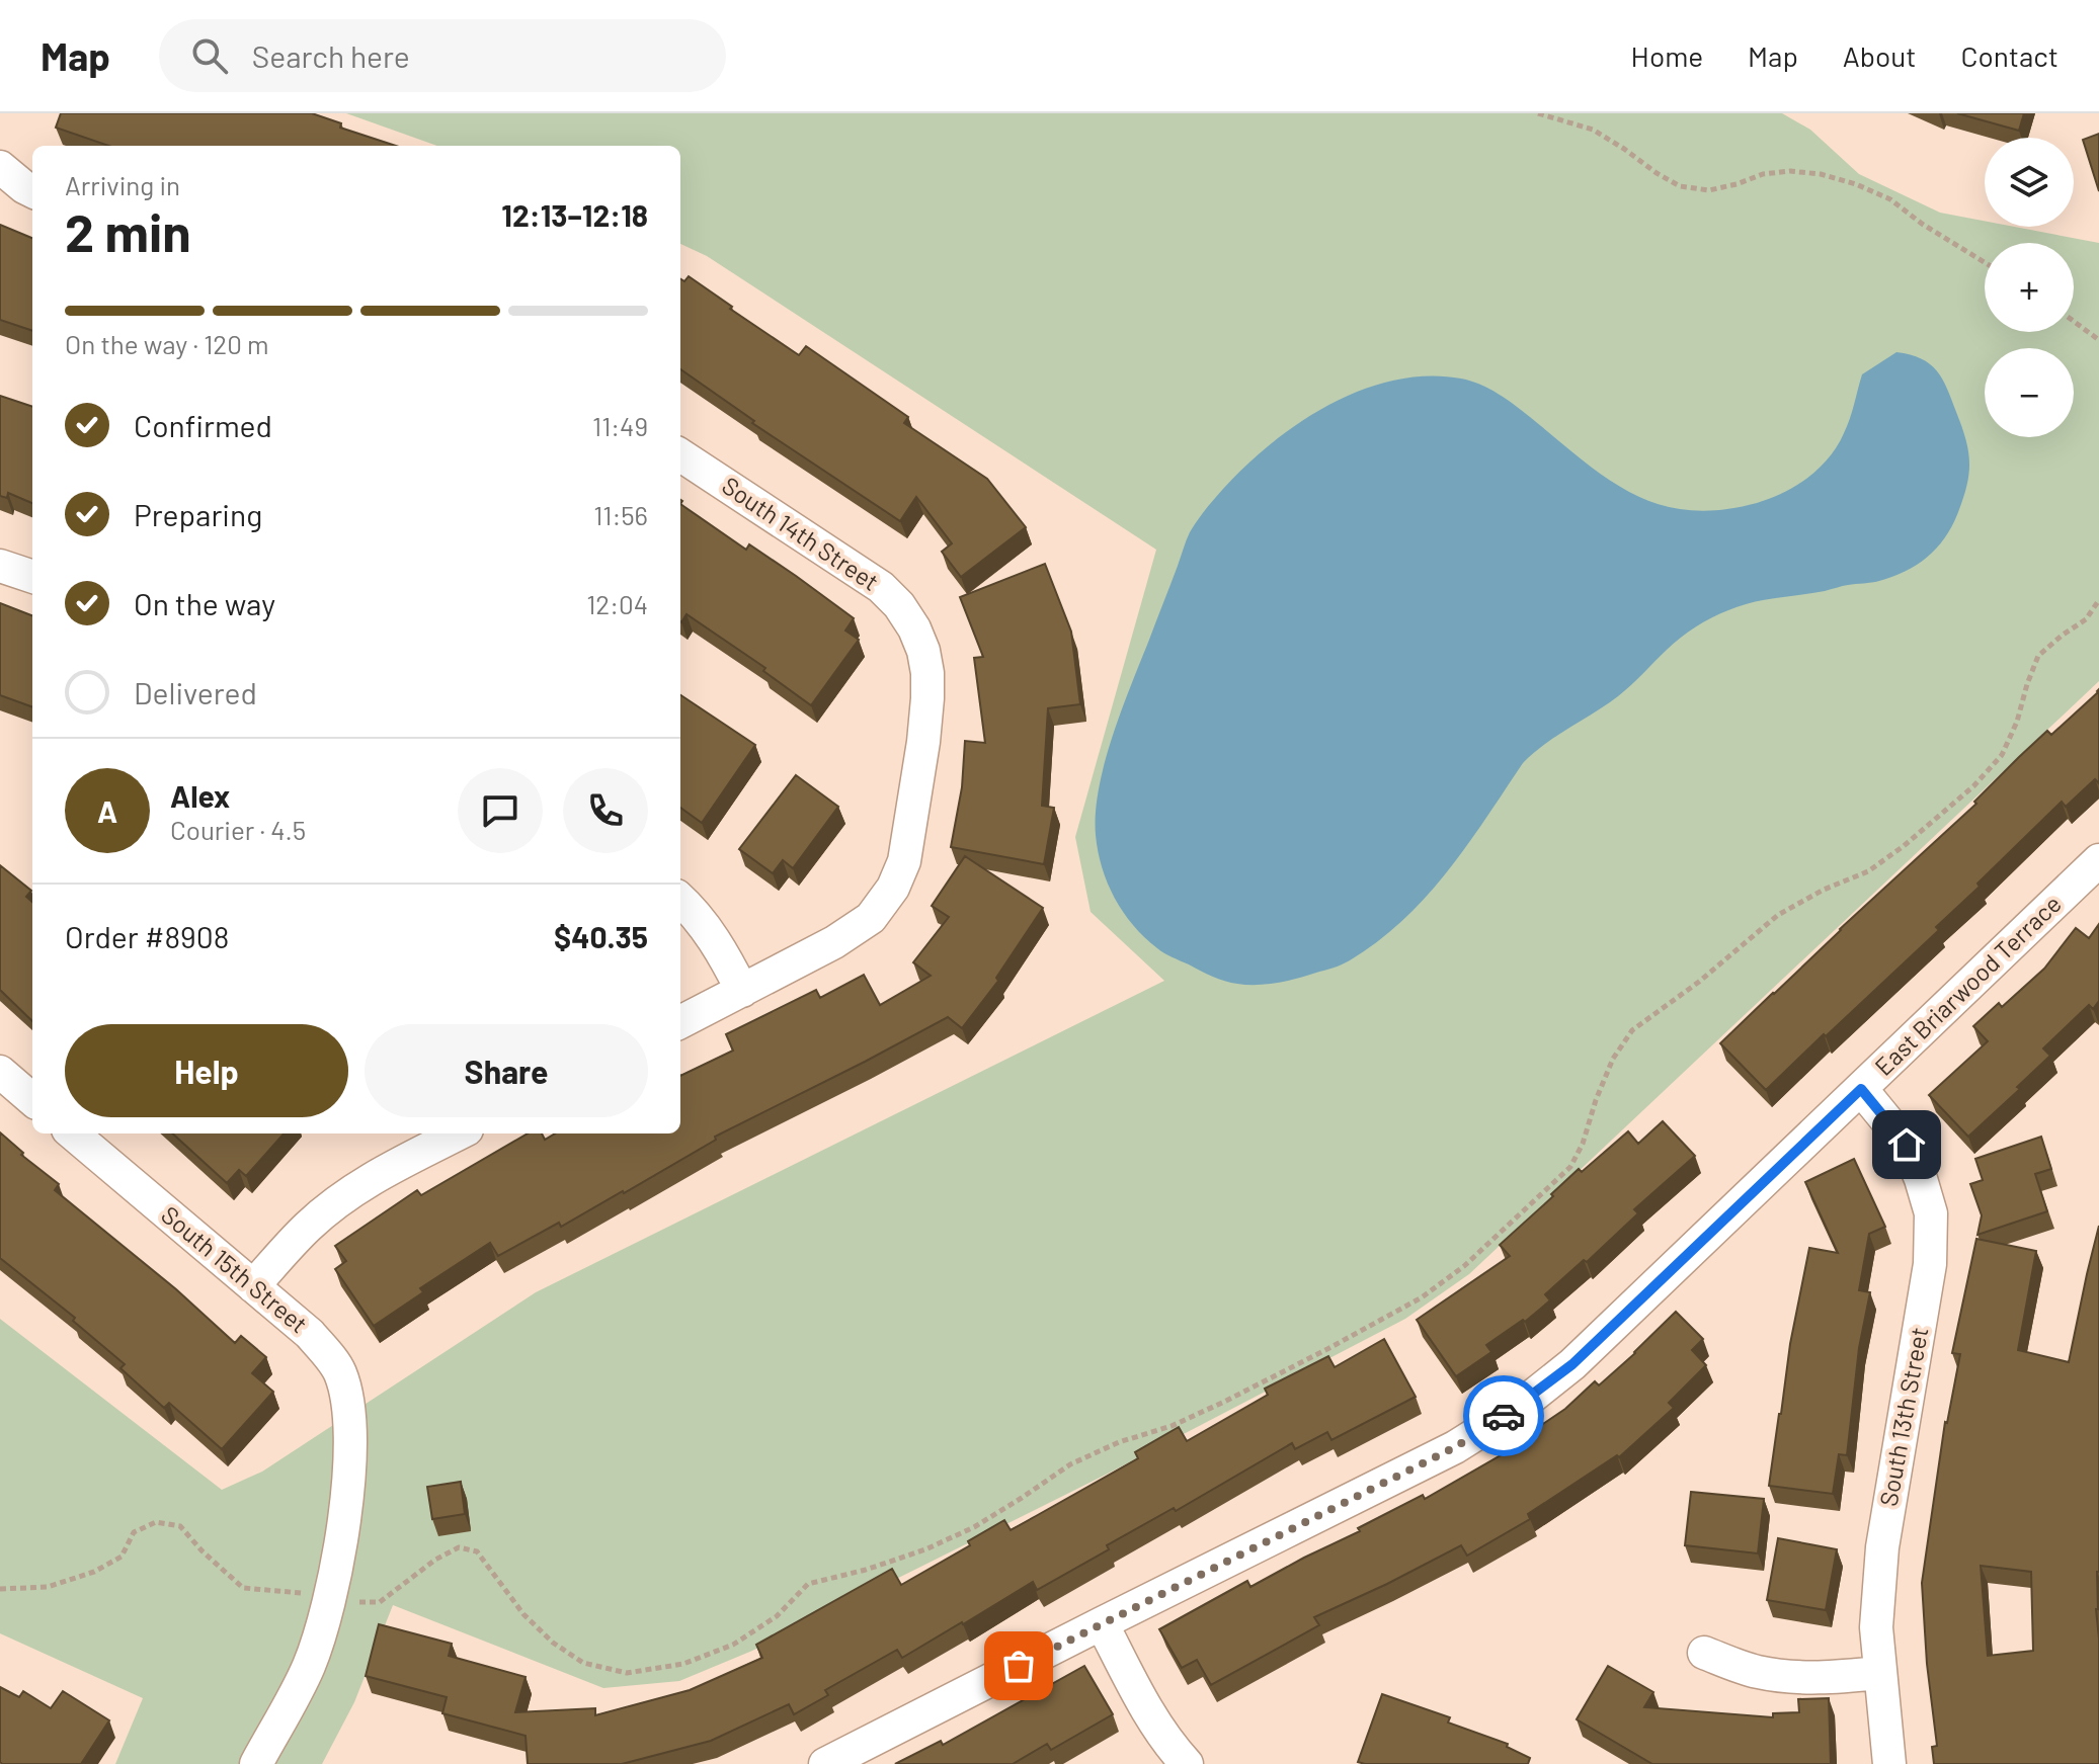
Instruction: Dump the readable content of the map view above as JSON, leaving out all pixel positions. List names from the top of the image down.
{
  "streets": {
    "street": [
      "South 14th Street",
      "East Briarwood Terrace",
      "South 15th Street",
      "South 13th Street"
    ]
  },
  "crossings": [
    ["East Briarwood Terrace", "South 13th Street"]
  ],
  "page": {
    "header": "Map",
    "search": "Search here",
    "nav": [
      "Home",
      "Map",
      "About",
      "Contact"
    ],
    "map_buttons": ["+", "−"],
    "heading": ["2 min", "Arriving in", "12:13–12:18"],
    "panel": [
      "Alex",
      "Courier · 4.5",
      "Order #8908",
      "$40.35"
    ],
    "bar": "On the way · 120 m",
    "list": [
      ["Confirmed", "11:49"],
      ["Preparing", "11:56"],
      ["On the way", "12:04"],
      "Delivered"
    ],
    "round": "A",
    "buttons": ["Help", "Share"]
  }
}
